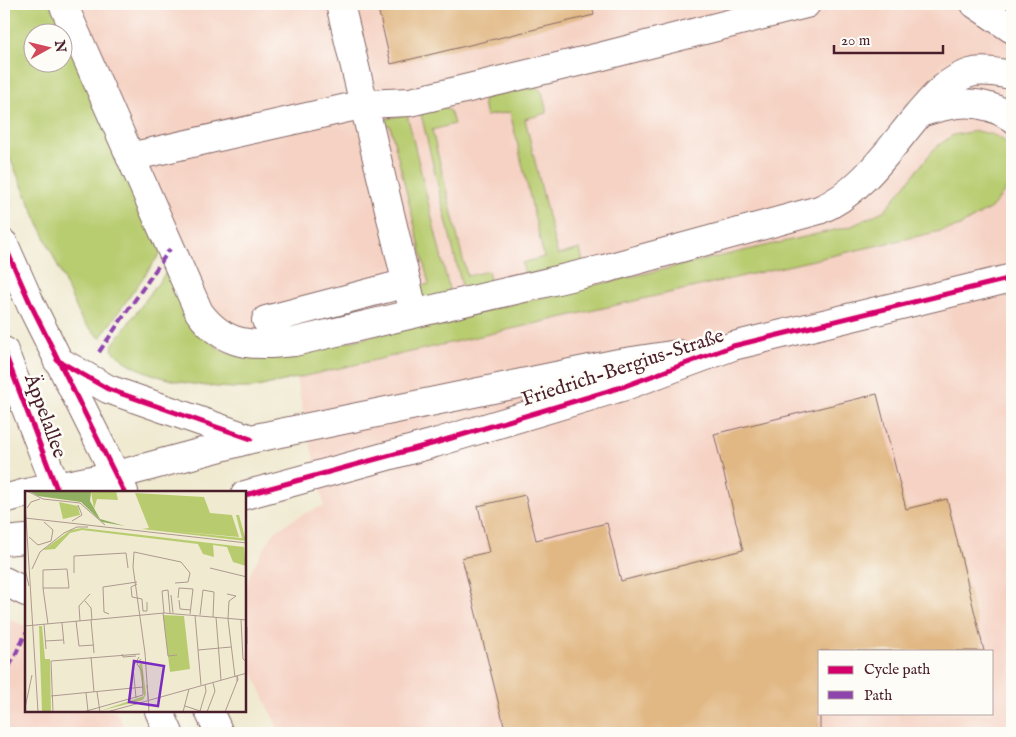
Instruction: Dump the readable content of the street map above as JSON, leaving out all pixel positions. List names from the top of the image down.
{
  "streets": {
    "street": ["Friedrich-Bergius-Straße", "Äppelallee"]
  },
  "crossings": [
    ["Friedrich-Bergius-Straße", "Äppelallee"]
  ],
  "legend": ["Cycle path", "Path"],
  "scale_bar": "20 m",
  "north": "right"
}
